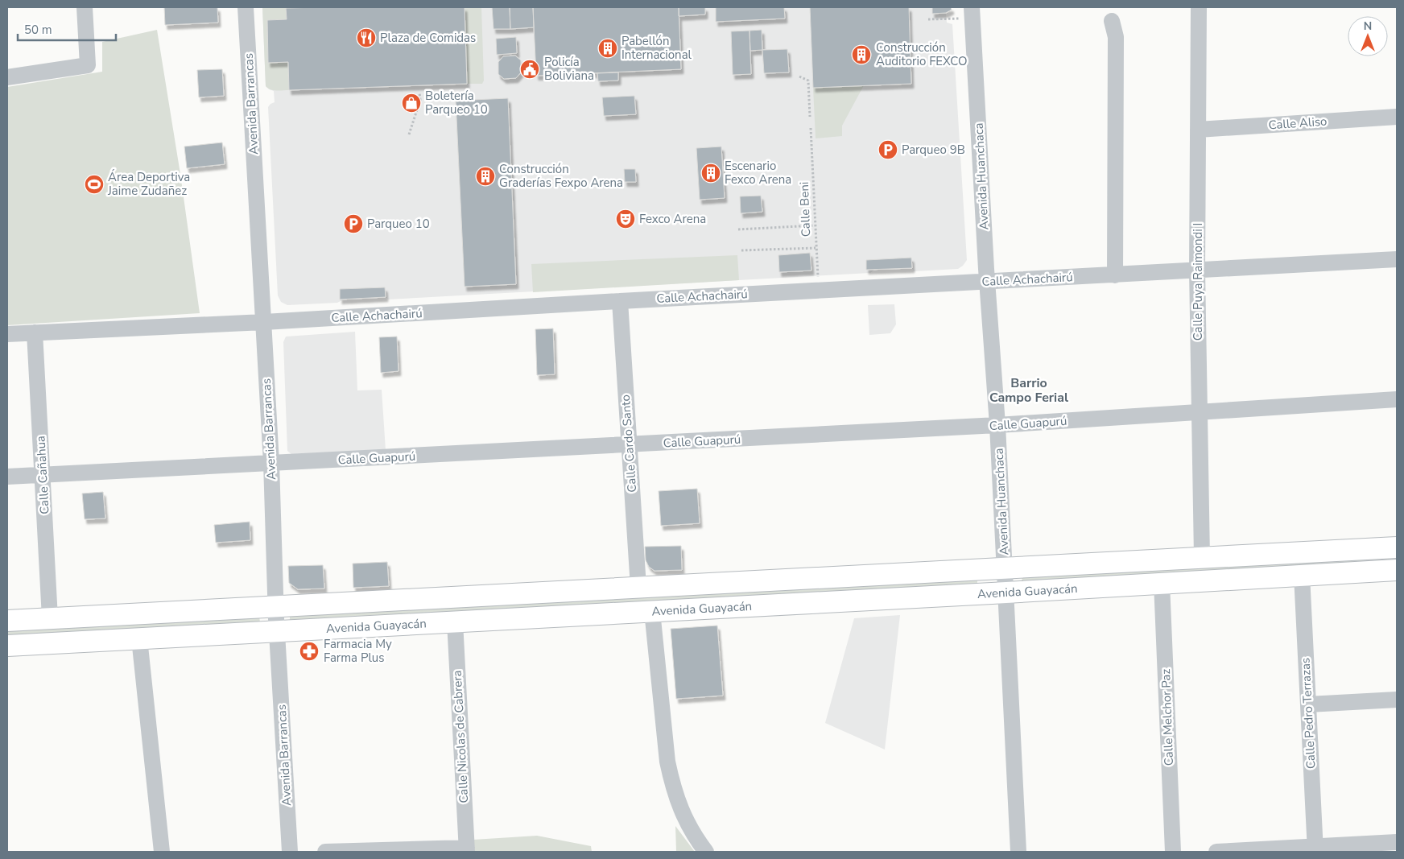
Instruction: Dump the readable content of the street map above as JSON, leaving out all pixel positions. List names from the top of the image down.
{
  "streets": {
    "main road": ["Avenida Guayacán"],
    "street": [
      "Avenida Barrancas",
      "Calle Aliso",
      "Avenida Huanchaca",
      "Calle Achachairú",
      "Calle Puya Raimondi I",
      "Calle Guapurú",
      "Calle Cardo Santo",
      "Calle Cañahua",
      "Calle Pedro Terrazas",
      "Calle Melchor Paz",
      "Calle Nicolas de Cabrera"
    ],
    "path": ["Calle Beni"]
  },
  "crossings": [
    ["Avenida Barrancas", "Calle Achachairú"],
    ["Avenida Barrancas", "Calle Guapurú"],
    ["Avenida Barrancas", "Avenida Guayacán"],
    ["Calle Aliso", "Calle Puya Raimondi I"],
    ["Avenida Huanchaca", "Calle Achachairú"],
    ["Avenida Huanchaca", "Calle Guapurú"],
    ["Avenida Huanchaca", "Avenida Guayacán"],
    ["Calle Beni", "Calle Achachairú"],
    ["Calle Achachairú", "Calle Puya Raimondi I"],
    ["Calle Achachairú", "Calle Cardo Santo"],
    ["Calle Achachairú", "Calle Cañahua"],
    ["Calle Puya Raimondi I", "Calle Guapurú"],
    ["Calle Puya Raimondi I", "Avenida Guayacán"],
    ["Calle Guapurú", "Calle Cardo Santo"],
    ["Calle Guapurú", "Calle Cañahua"],
    ["Calle Cardo Santo", "Avenida Guayacán"],
    ["Calle Cañahua", "Avenida Guayacán"],
    ["Avenida Guayacán", "Calle Pedro Terrazas"],
    ["Avenida Guayacán", "Calle Melchor Paz"],
    ["Avenida Guayacán", "Calle Nicolas de Cabrera"]
  ],
  "districts": ["Barrio Campo Ferial"],
  "places": {
    "restaurant": ["Plaza de Comidas"],
    "building": [
      "Pabellón Internacional",
      "Construcción Auditorio FEXCO",
      "Escenario Fexco Arena",
      "Construcción Graderías Fexpo Arena"
    ],
    "public building": ["Policía Boliviana"],
    "shop": ["Boletería Parqueo 10"],
    "parking": ["Parqueo 9B", "Parqueo 10"],
    "sports": ["Área Deportiva Jaime Zudañez"],
    "theatre": ["Fexco Arena"],
    "pharmacy": ["Farmacia My Farma Plus"]
  },
  "scale_bar": "50 m",
  "north": "top"
}
